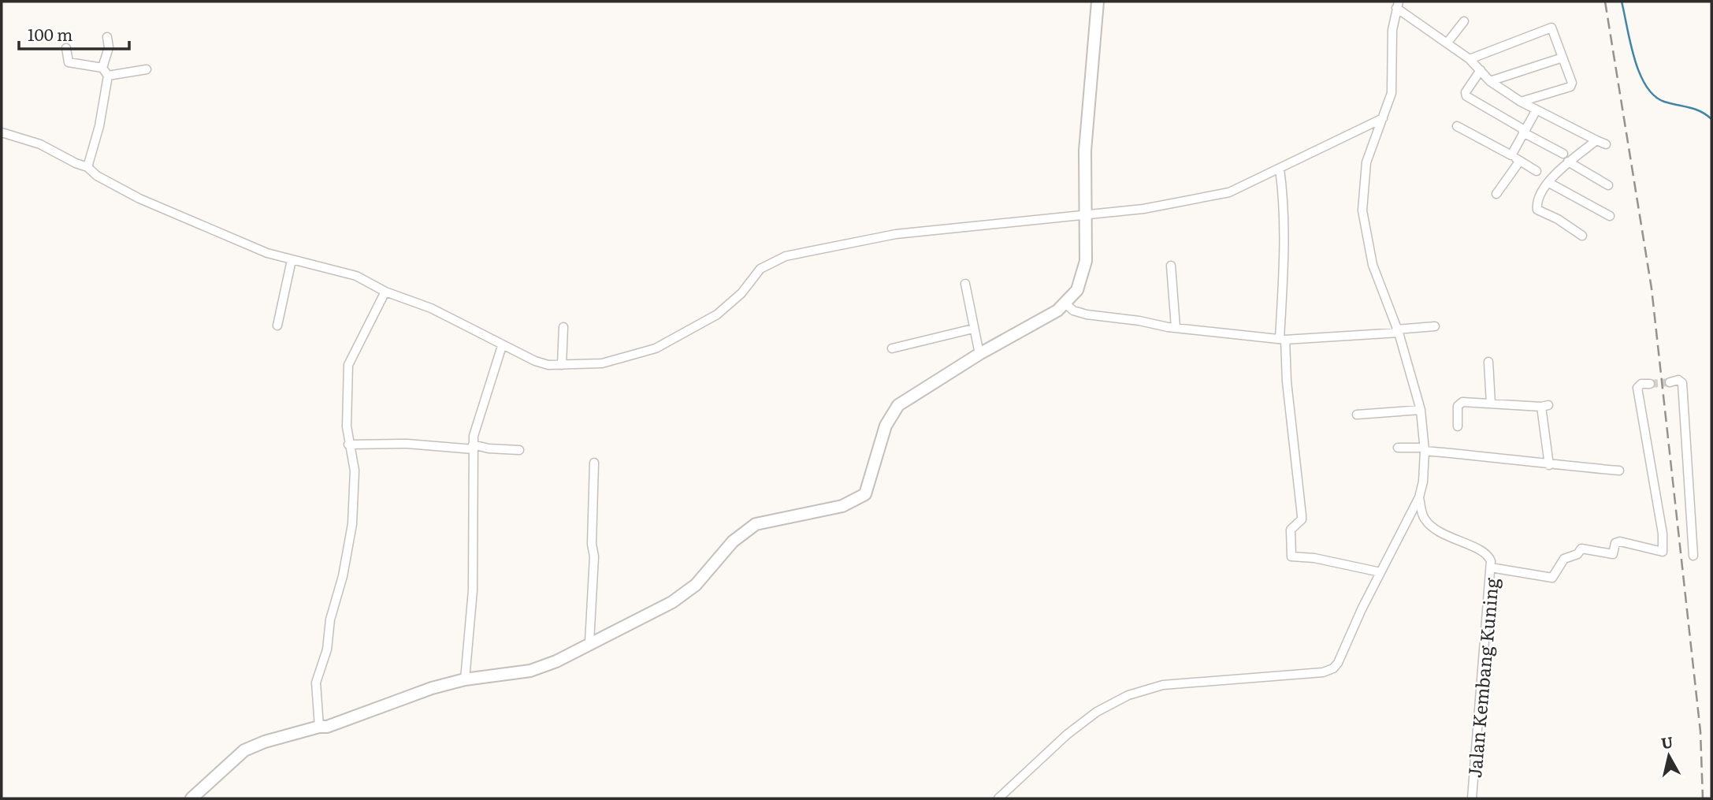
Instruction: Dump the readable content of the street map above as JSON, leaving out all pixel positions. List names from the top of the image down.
{
  "streets": {
    "street": ["Jalan Kembang Kuning"]
  },
  "scale_bar": "100 m",
  "north": "top"
}
